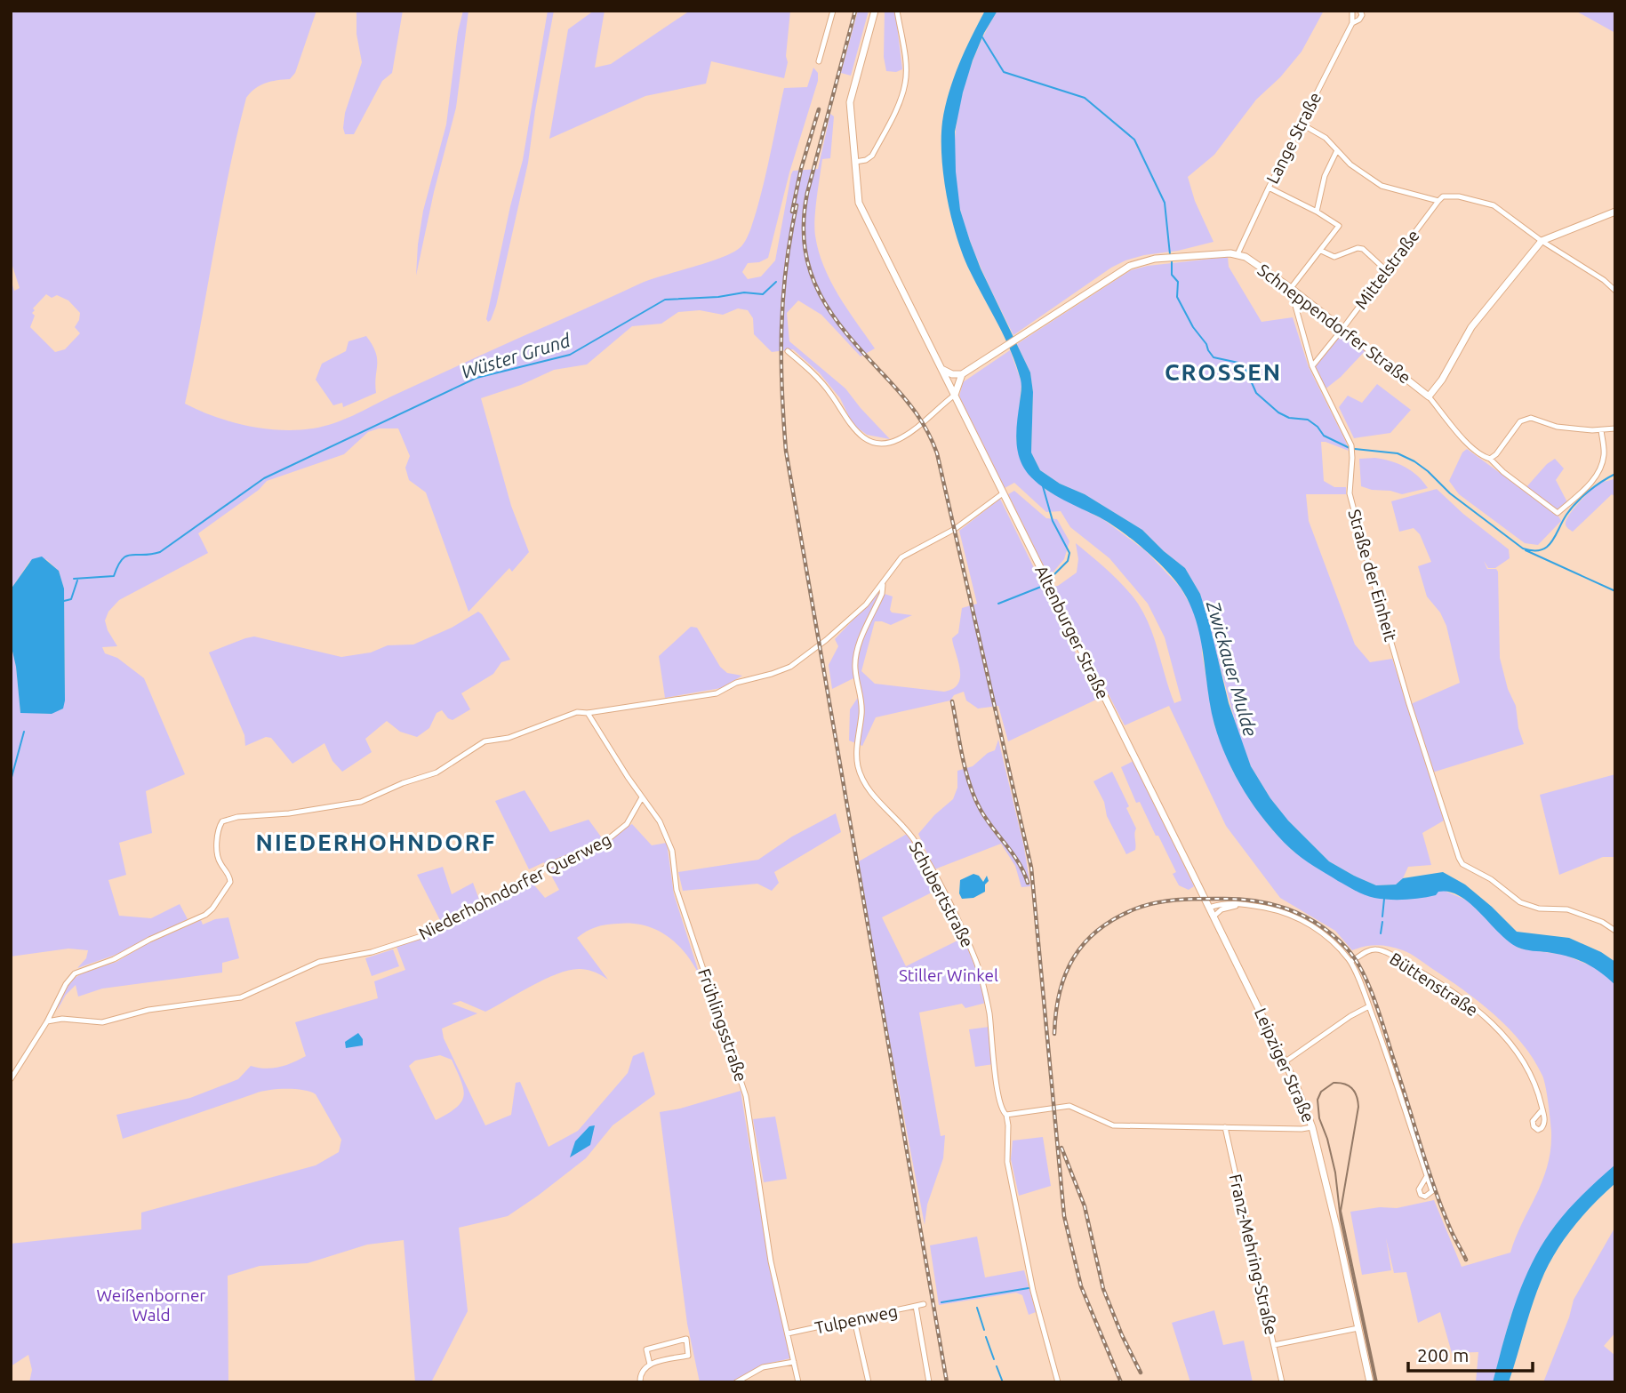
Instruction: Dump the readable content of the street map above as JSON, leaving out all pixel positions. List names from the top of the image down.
{
  "streets": {
    "street": [
      "Lange Straße",
      "Mittelstraße",
      "Schneppendorfer Straße",
      "Straße der Einheit",
      "Altenburger Straße",
      "Niederhohndorfer Querweg",
      "Schubertstraße",
      "Büttenstraße",
      "Frühlingsstraße",
      "Leipziger Straße",
      "Franz-Mehring-Straße",
      "Tulpenweg"
    ]
  },
  "crossings": [
    ["Lange Straße", "Schneppendorfer Straße"],
    ["Mittelstraße", "Schneppendorfer Straße"],
    ["Mittelstraße", "Straße der Einheit"],
    ["Schneppendorfer Straße", "Straße der Einheit"],
    ["Altenburger Straße", "Leipziger Straße"],
    ["Niederhohndorfer Querweg", "Frühlingsstraße"],
    ["Frühlingsstraße", "Tulpenweg"]
  ],
  "districts": ["CROSSEN", "NIEDERHOHNDORF"],
  "water": ["Wüster Grund", "Zwickauer Mulde"],
  "parks": ["Stiller Winkel", "Weißenborner Wald"],
  "scale_bar": "200 m"
}
